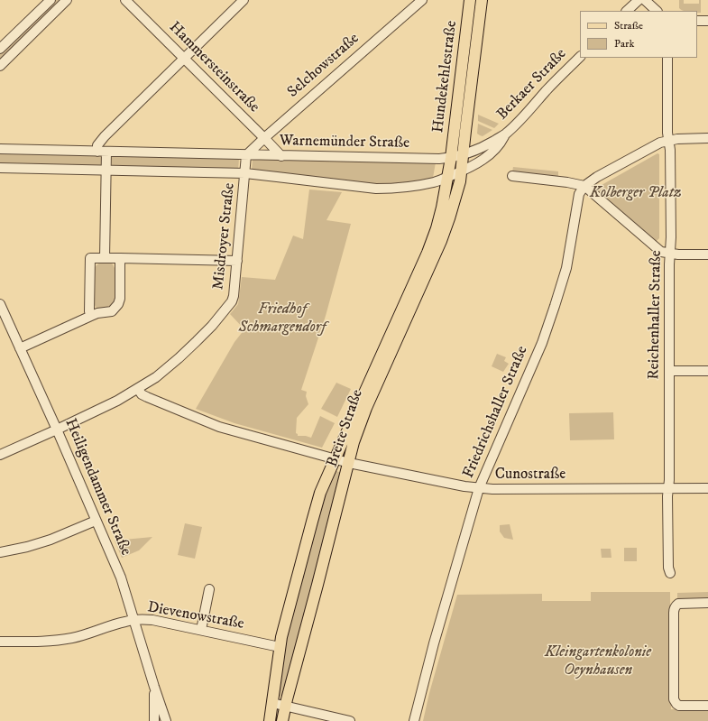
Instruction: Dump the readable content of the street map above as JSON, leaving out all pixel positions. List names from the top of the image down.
{
  "streets": {
    "main road": ["Hundekehlestraße", "Breite Straße"],
    "street": [
      "Selchowstraße",
      "Hammersteinstraße",
      "Berkaer Straße",
      "Warnemünder Straße",
      "Misdroyer Straße",
      "Reichenhaller Straße",
      "Friedrichshaller Straße",
      "Cunostraße",
      "Heiligendammer Straße",
      "Dievenowstraße"
    ]
  },
  "crossings": [
    ["Selchowstraße", "Hammersteinstraße"],
    ["Selchowstraße", "Warnemünder Straße"],
    ["Hammersteinstraße", "Warnemünder Straße"],
    ["Hundekehlestraße", "Berkaer Straße"],
    ["Hundekehlestraße", "Warnemünder Straße"],
    ["Hundekehlestraße", "Breite Straße"],
    ["Berkaer Straße", "Warnemünder Straße"],
    ["Berkaer Straße", "Breite Straße"],
    ["Warnemünder Straße", "Breite Straße"],
    ["Misdroyer Straße", "Cunostraße"],
    ["Misdroyer Straße", "Heiligendammer Straße"],
    ["Reichenhaller Straße", "Cunostraße"],
    ["Friedrichshaller Straße", "Cunostraße"],
    ["Breite Straße", "Cunostraße"],
    ["Breite Straße", "Dievenowstraße"],
    ["Heiligendammer Straße", "Dievenowstraße"]
  ],
  "parks": ["Kolberger Platz", "Friedhof Schmargendorf", "Kleingartenkolonie Oeynhausen"],
  "legend": ["Straße", "Park"]
}
